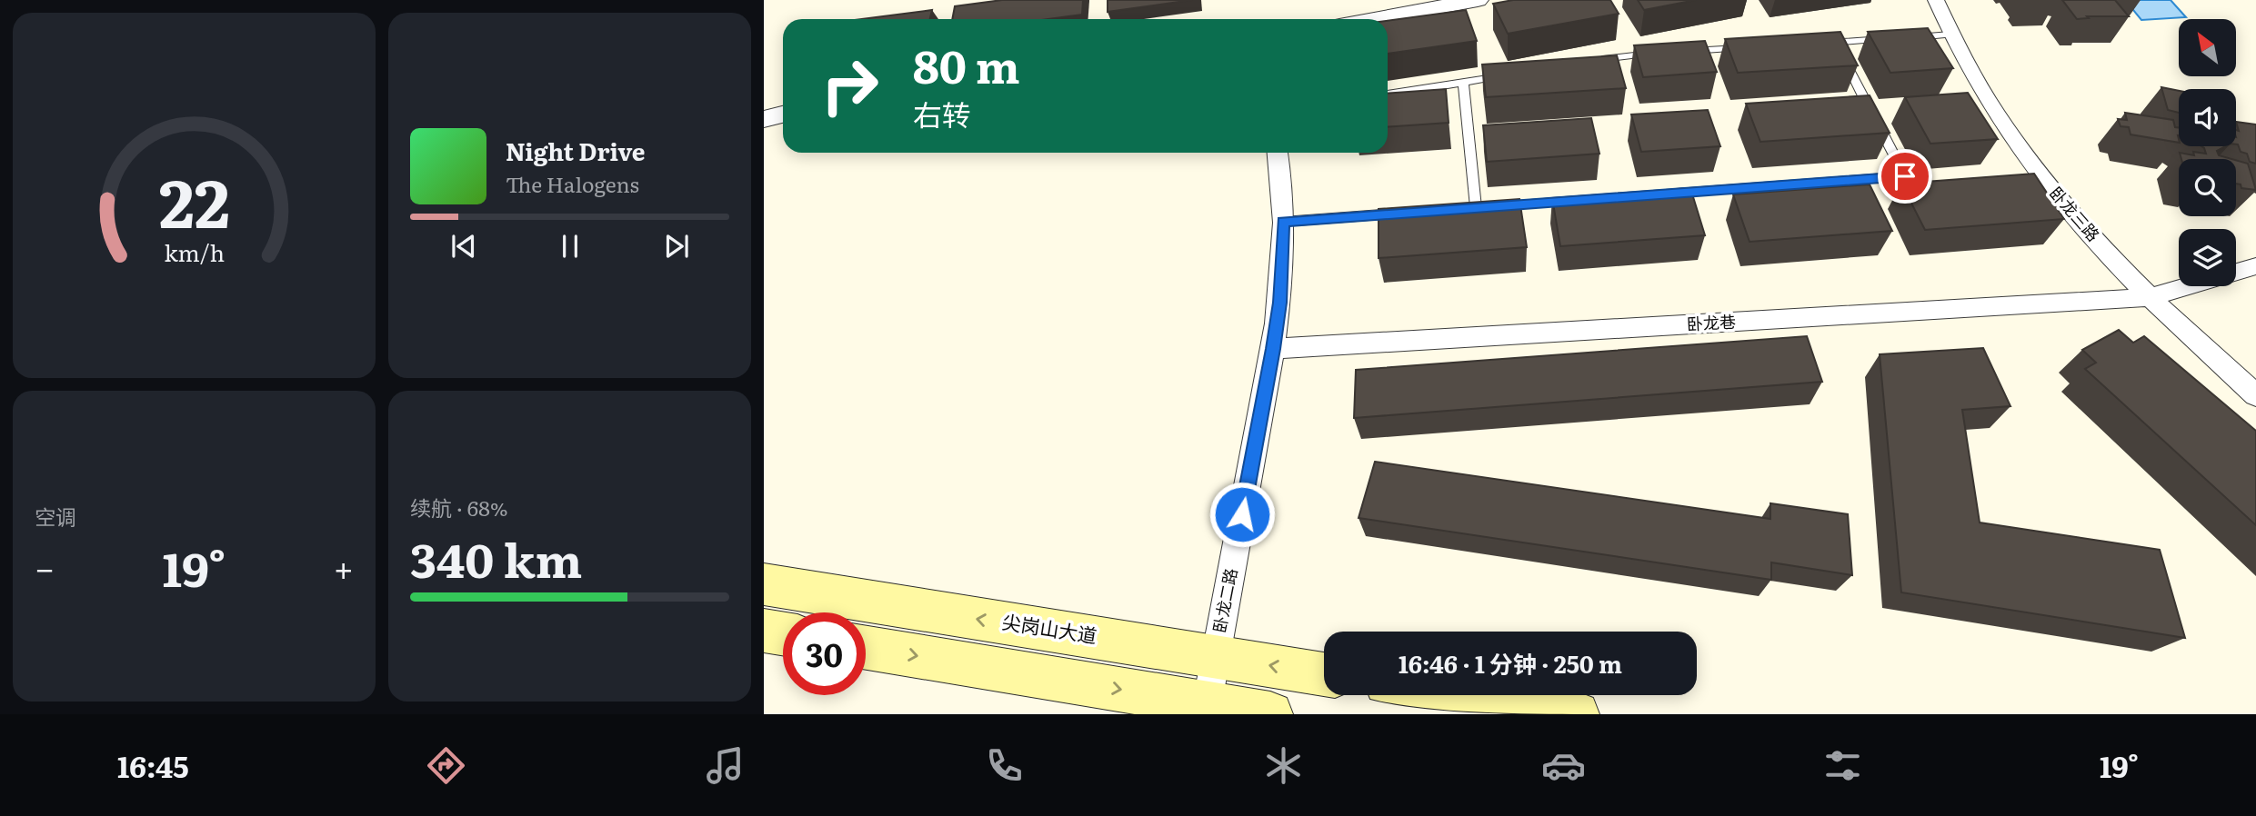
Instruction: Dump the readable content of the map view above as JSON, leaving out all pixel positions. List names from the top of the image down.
{
  "streets": {
    "main road": ["尖岗山大道"],
    "street": ["卧龙三路", "卧龙巷", "卧龙二路"]
  },
  "crossings": [
    ["卧龙三路", "卧龙巷"],
    ["卧龙巷", "卧龙二路"],
    ["卧龙二路", "尖岗山大道"]
  ],
  "north": "top left",
  "page": {
    "turn": ["80 m", "右转"],
    "song": ["Night Drive", "The Halogens"],
    "tile": [
      "空调",
      ["续航 · 68%", "340 km"]
    ],
    "heat": ["−", "19°", "+"],
    "limit": "30",
    "trip": "16:46 · 1 分钟 · 250 m",
    "tabs": ["16:45", "19°"],
    "gauge": ["22", "km/h"]
  }
}
